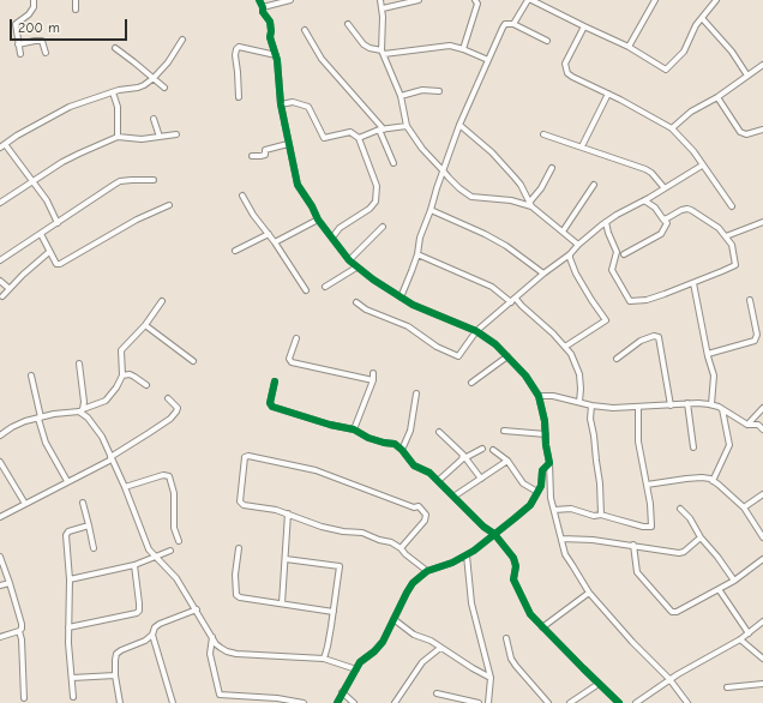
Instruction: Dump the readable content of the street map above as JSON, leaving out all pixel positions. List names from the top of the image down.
{
  "scale_bar": "200 m"
}
